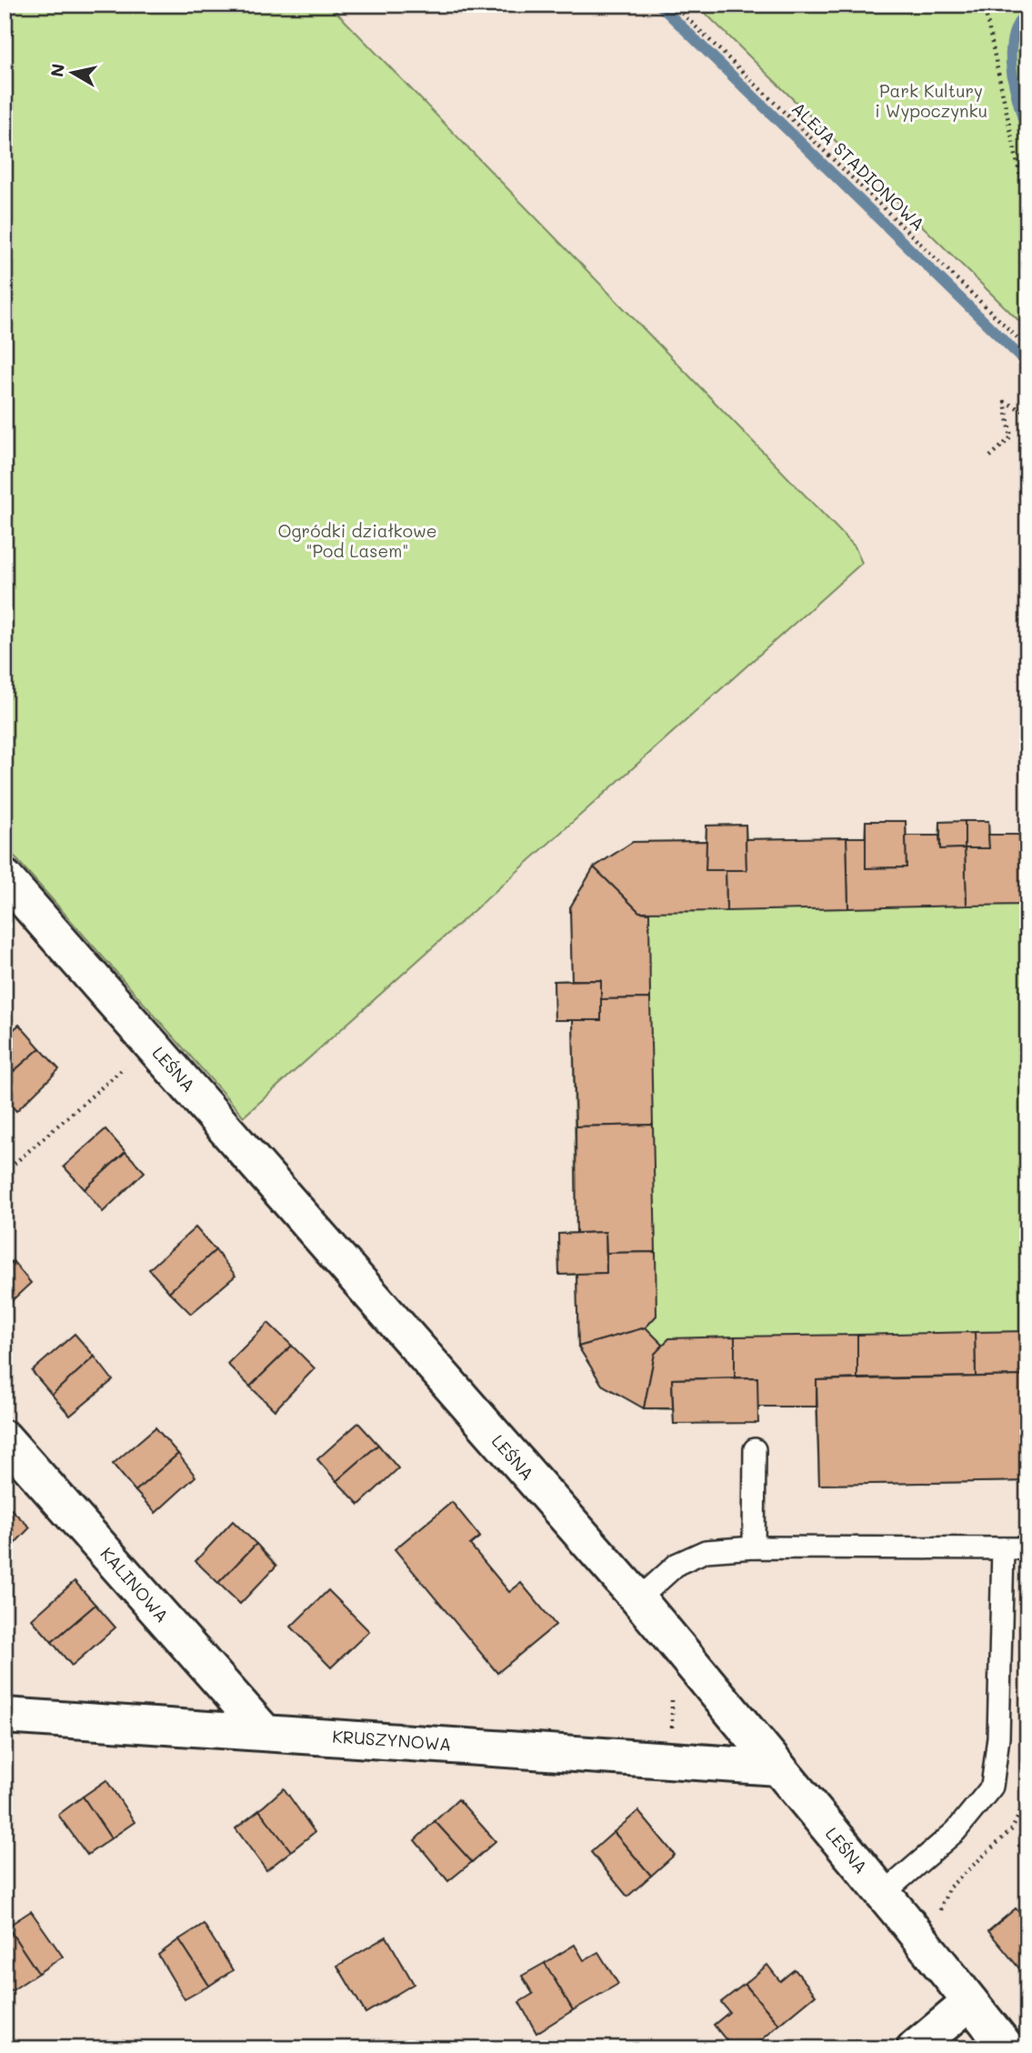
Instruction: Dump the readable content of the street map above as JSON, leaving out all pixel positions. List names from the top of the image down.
{
  "streets": {
    "street": ["LEŚNA", "KALINOWA", "KRUSZYNOWA"],
    "path": ["ALEJA STADIONOWA"]
  },
  "crossings": [
    ["LEŚNA", "KRUSZYNOWA"],
    ["KALINOWA", "KRUSZYNOWA"]
  ],
  "parks": ["Park Kultury i Wypoczynku", "Ogródki działkowe \"Pod Lasem\""],
  "north": "left"
}
